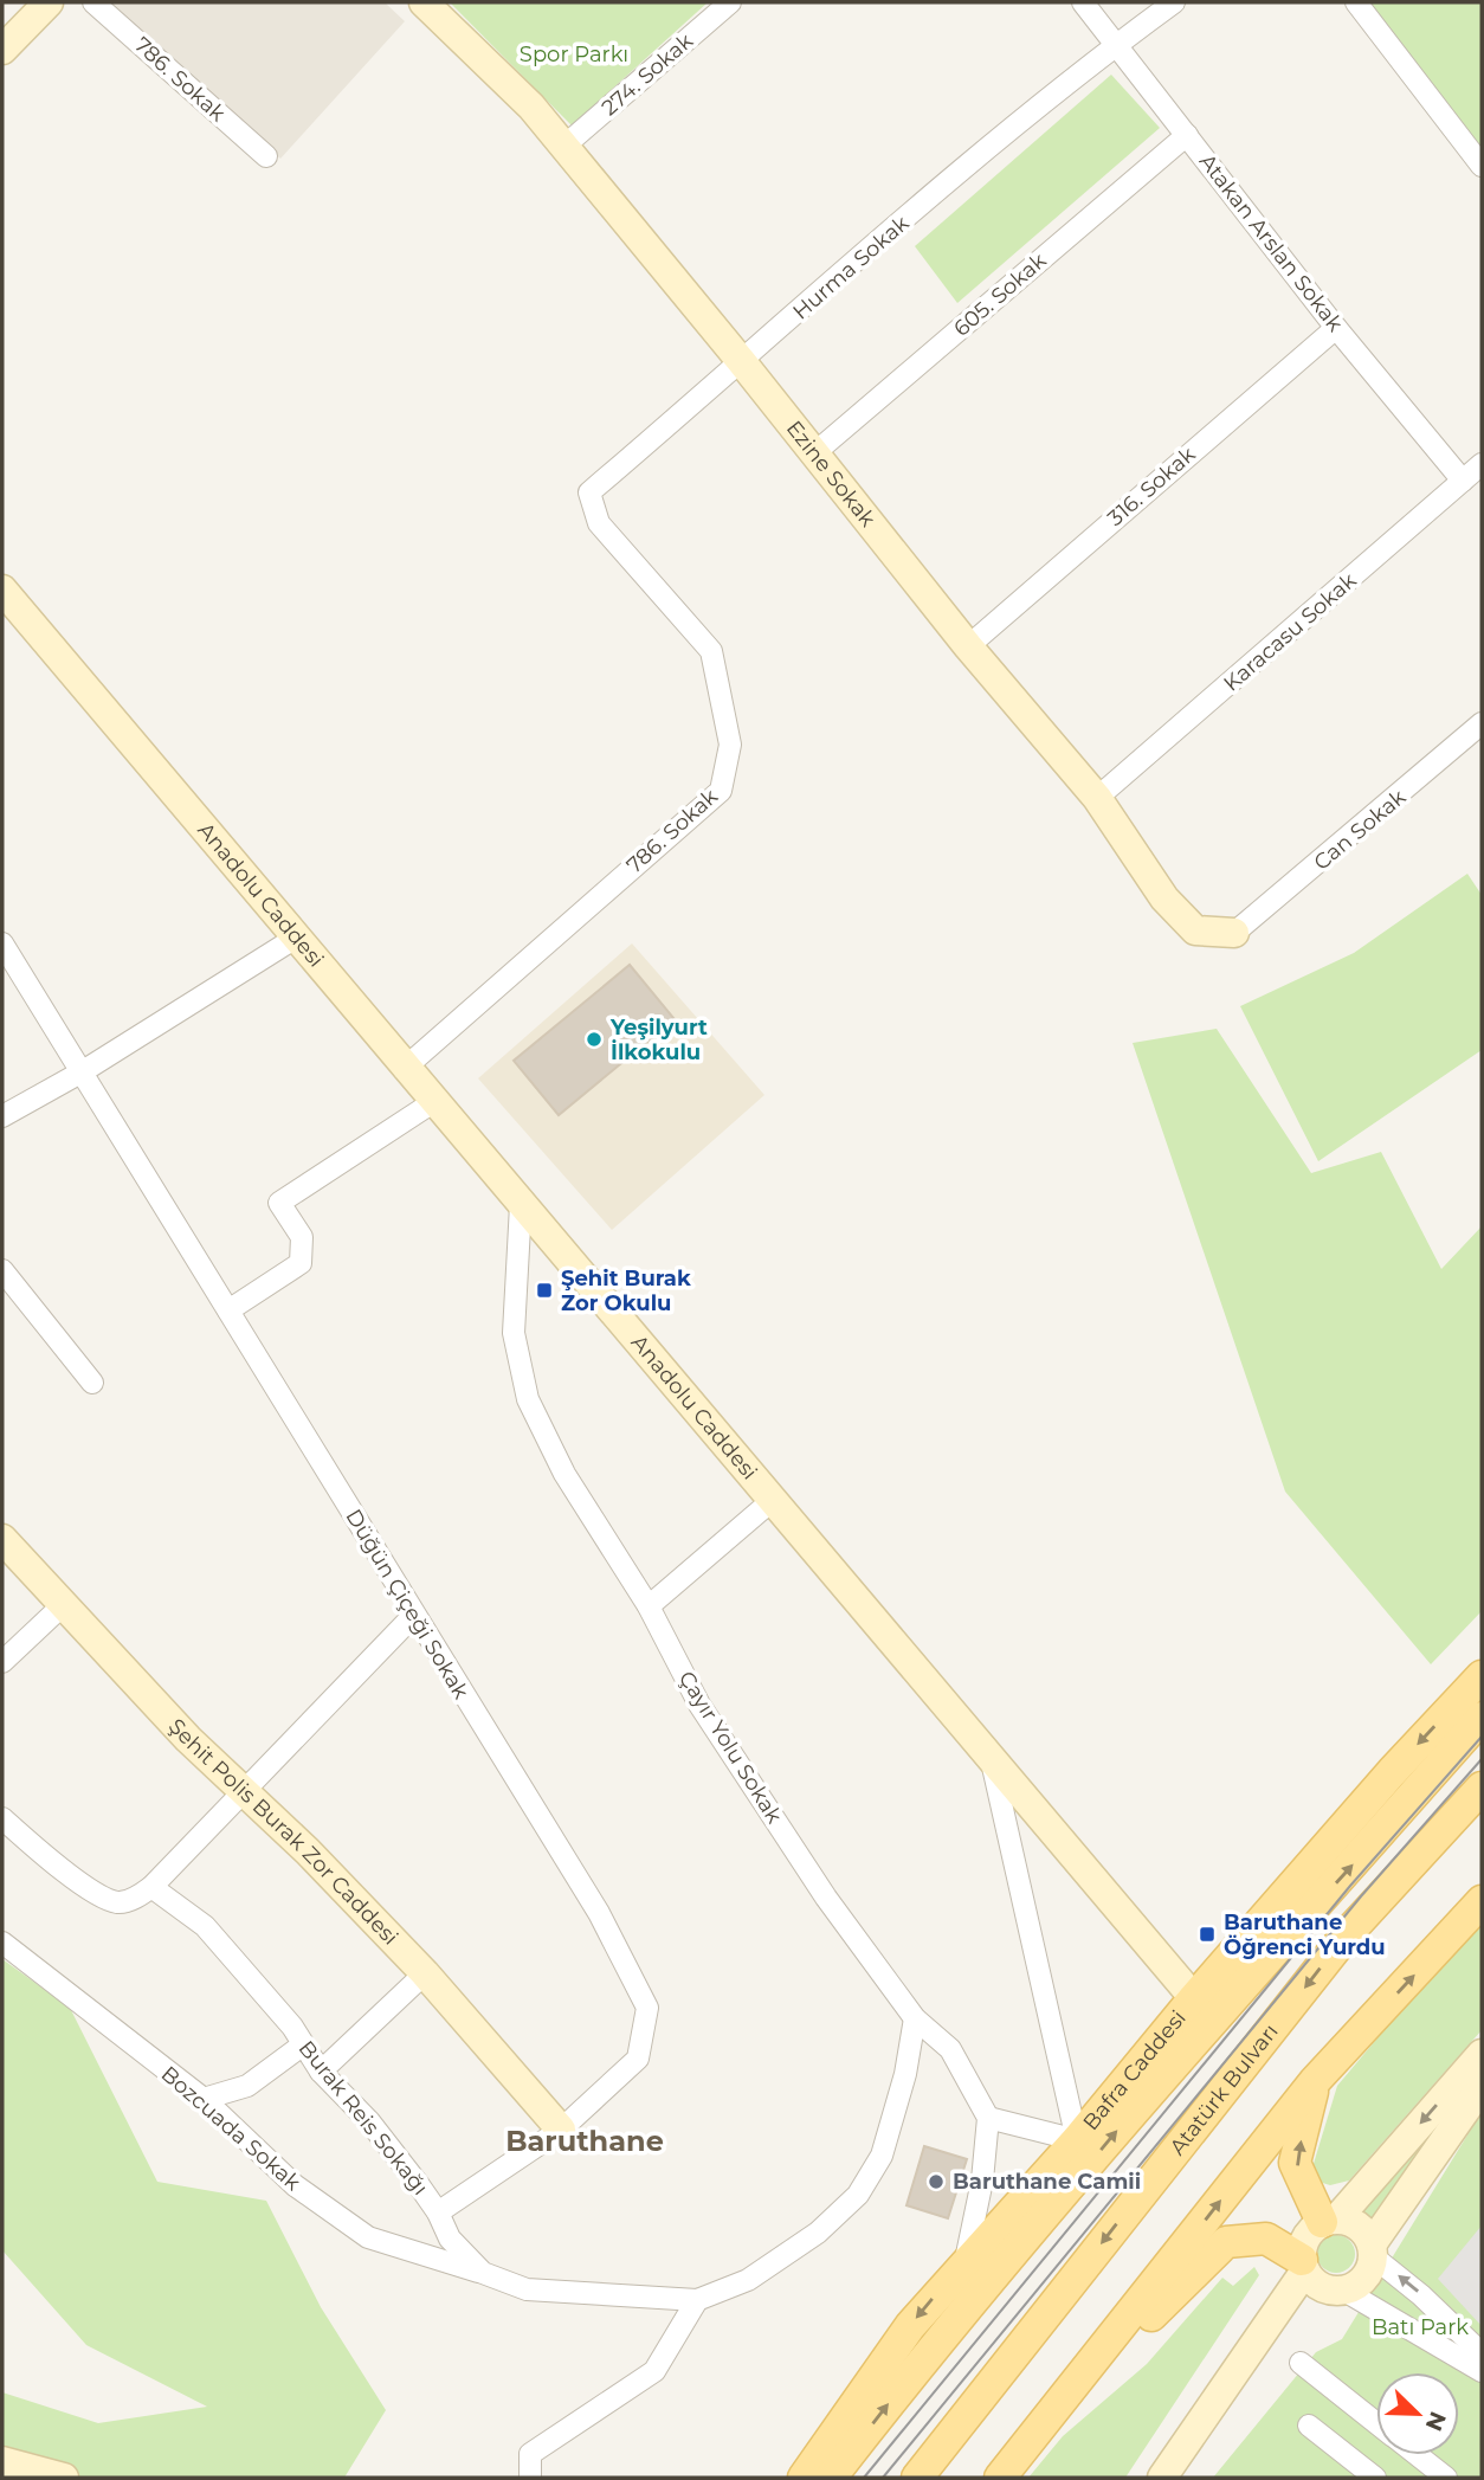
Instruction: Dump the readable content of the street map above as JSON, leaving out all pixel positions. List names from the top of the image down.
{
  "streets": {
    "main road": [
      "Ezine Sokak",
      "Anadolu Caddesi",
      "Şehit Polis Burak Zor Caddesi",
      "Bafra Caddesi",
      "Atatürk Bulvarı"
    ],
    "street": [
      "274. Sokak",
      "786. Sokak",
      "Atakan Arslan Sokak",
      "Hurma Sokak",
      "605. Sokak",
      "316. Sokak",
      "Karacasu Sokak",
      "Can Sokak",
      "Düğün Çiçeği Sokak",
      "Çayır Yolu Sokak",
      "Burak Reis Sokağı",
      "Bozcuada Sokak"
    ]
  },
  "crossings": [
    ["274. Sokak", "Ezine Sokak"],
    ["786. Sokak", "Hurma Sokak"],
    ["786. Sokak", "Anadolu Caddesi"],
    ["Atakan Arslan Sokak", "Hurma Sokak"],
    ["Atakan Arslan Sokak", "605. Sokak"],
    ["Atakan Arslan Sokak", "316. Sokak"],
    ["Atakan Arslan Sokak", "Karacasu Sokak"],
    ["Hurma Sokak", "Ezine Sokak"],
    ["605. Sokak", "Ezine Sokak"],
    ["Ezine Sokak", "316. Sokak"],
    ["Ezine Sokak", "Karacasu Sokak"],
    ["Ezine Sokak", "Can Sokak"],
    ["Anadolu Caddesi", "Çayır Yolu Sokak"],
    ["Anadolu Caddesi", "Bafra Caddesi"],
    ["Düğün Çiçeği Sokak", "Şehit Polis Burak Zor Caddesi"],
    ["Düğün Çiçeği Sokak", "Burak Reis Sokağı"],
    ["Çayır Yolu Sokak", "Burak Reis Sokağı"],
    ["Burak Reis Sokağı", "Bozcuada Sokak"]
  ],
  "districts": ["Baruthane"],
  "parks": ["Spor Parkı", "Batı Park"],
  "places": {
    "other": ["Yeşilyurt İlkokulu", "Baruthane Camii"],
    "transit": ["Şehit Burak Zor Okulu", "Baruthane Öğrenci Yurdu"]
  },
  "north": "bottom right"
}
